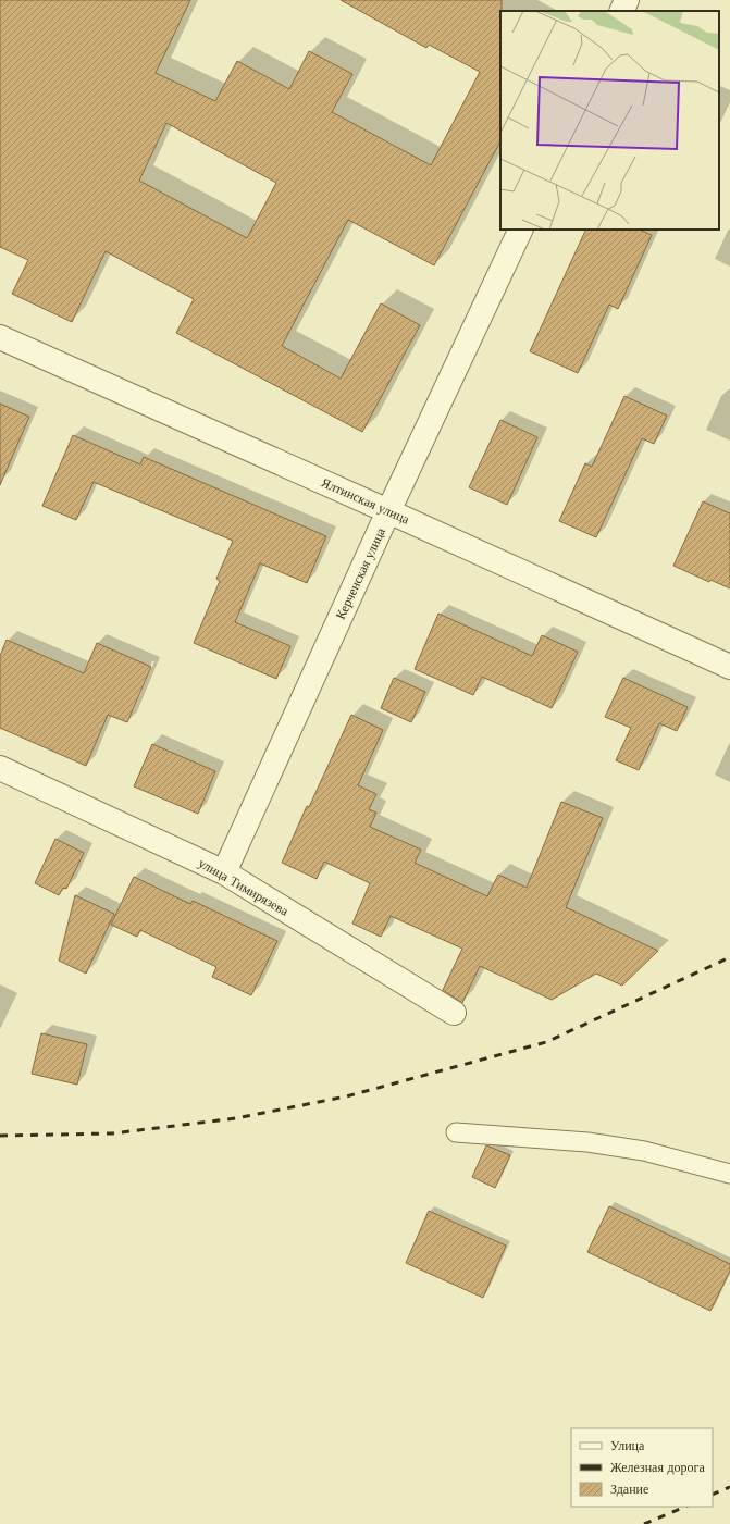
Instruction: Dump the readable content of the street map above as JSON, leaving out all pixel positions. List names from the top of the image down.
{
  "streets": {
    "street": ["Ялтинская улица", "Керченская улица", "улица Тимирязева"]
  },
  "crossings": [
    ["Ялтинская улица", "Керченская улица"],
    ["Керченская улица", "улица Тимирязева"]
  ],
  "legend": ["Улица", "Железная дорога", "Здание"]
}
